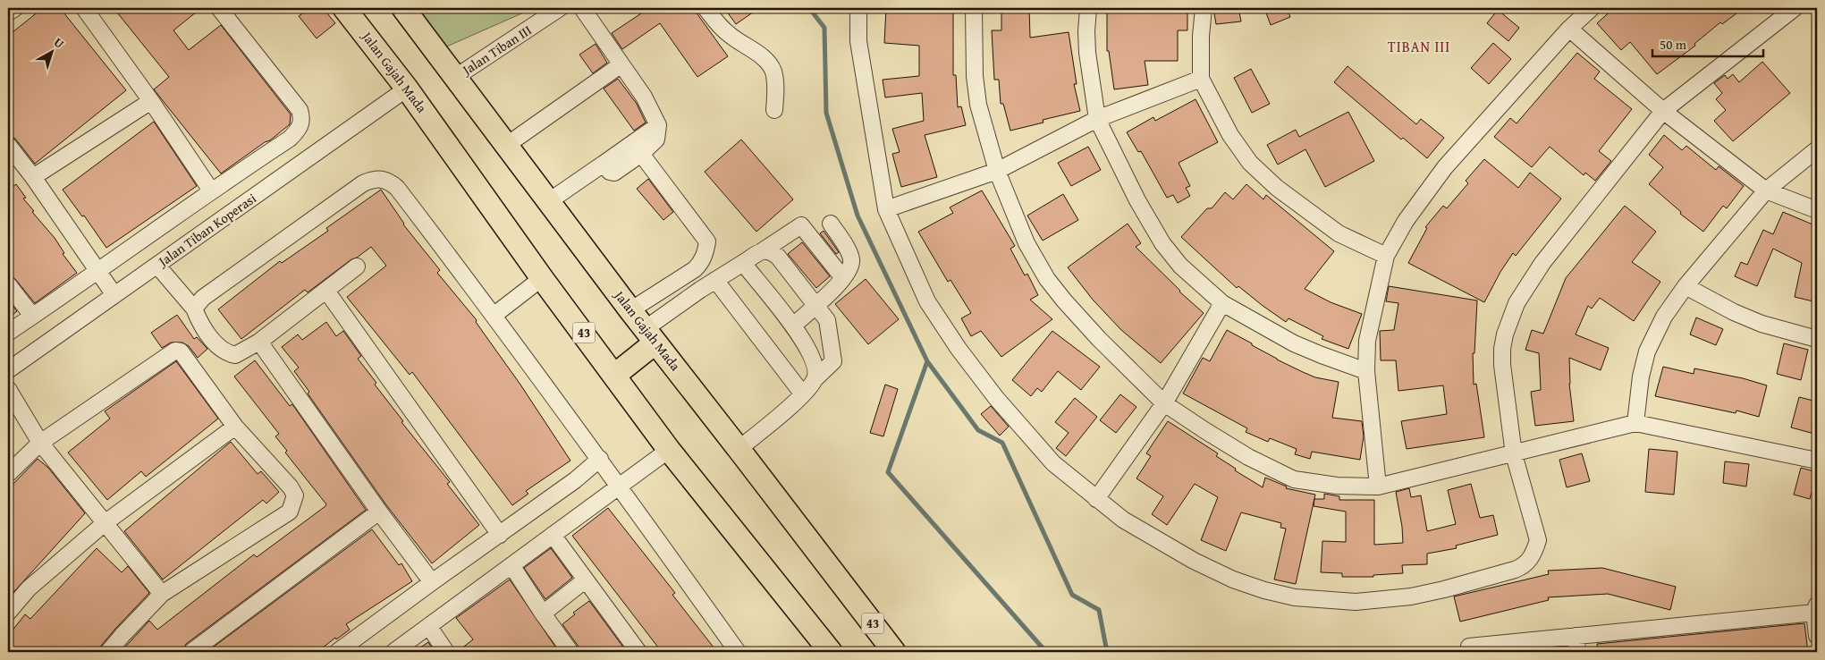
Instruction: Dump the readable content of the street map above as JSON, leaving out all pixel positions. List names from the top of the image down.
{
  "streets": {
    "highway": ["Jalan Gajah Mada", "43"],
    "street": ["Jalan Tiban III", "Jalan Tiban Koperasi"]
  },
  "crossings": [
    ["Jalan Tiban III", "Jalan Gajah Mada"],
    ["Jalan Gajah Mada", "Jalan Tiban Koperasi"]
  ],
  "districts": ["TIBAN III"],
  "scale_bar": "50 m",
  "north": "top right"
}
